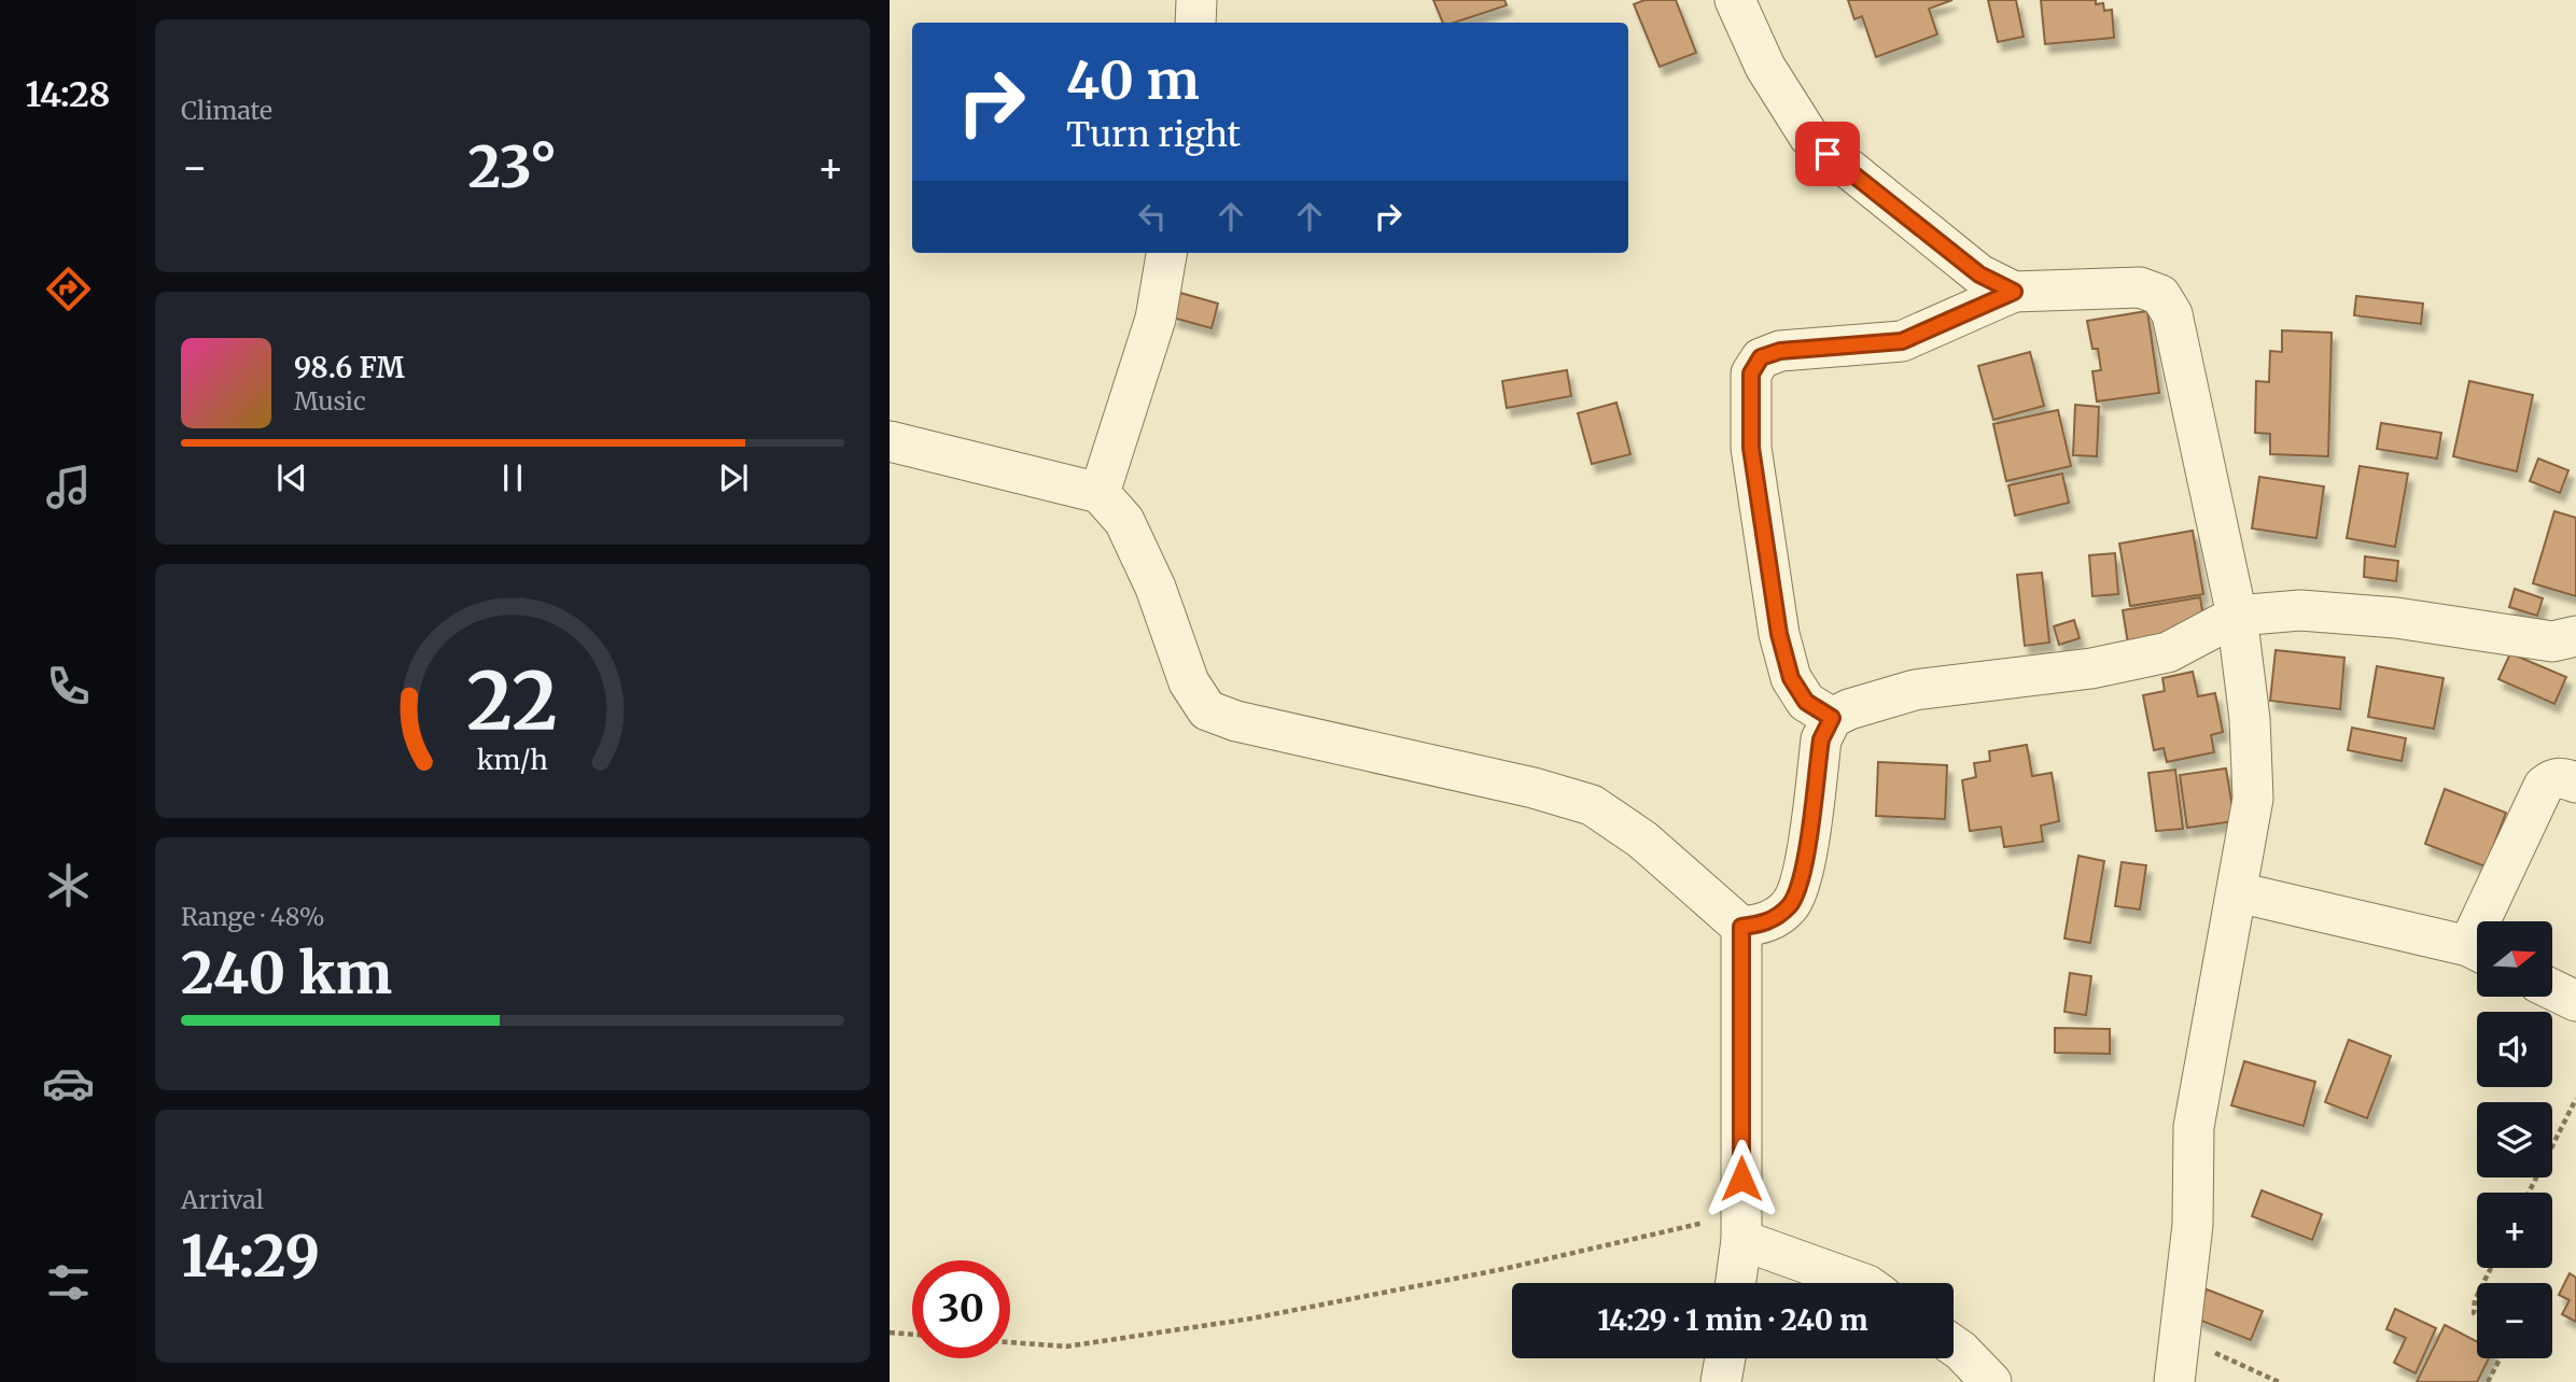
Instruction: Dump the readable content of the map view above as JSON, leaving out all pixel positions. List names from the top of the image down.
{
  "north": "right",
  "page": {
    "tabs": "14:28",
    "tile": [
      "Climate",
      ["Range · 48%", "240 km"],
      ["Arrival", "14:29"]
    ],
    "turn": ["40 m", "Turn right"],
    "heat": ["−", "23°", "+"],
    "song": ["98.6 FM", "Music"],
    "map_buttons": ["+", "−"],
    "limit": "30",
    "trip": "14:29 · 1 min · 240 m",
    "gauge": ["22", "km/h"]
  }
}
